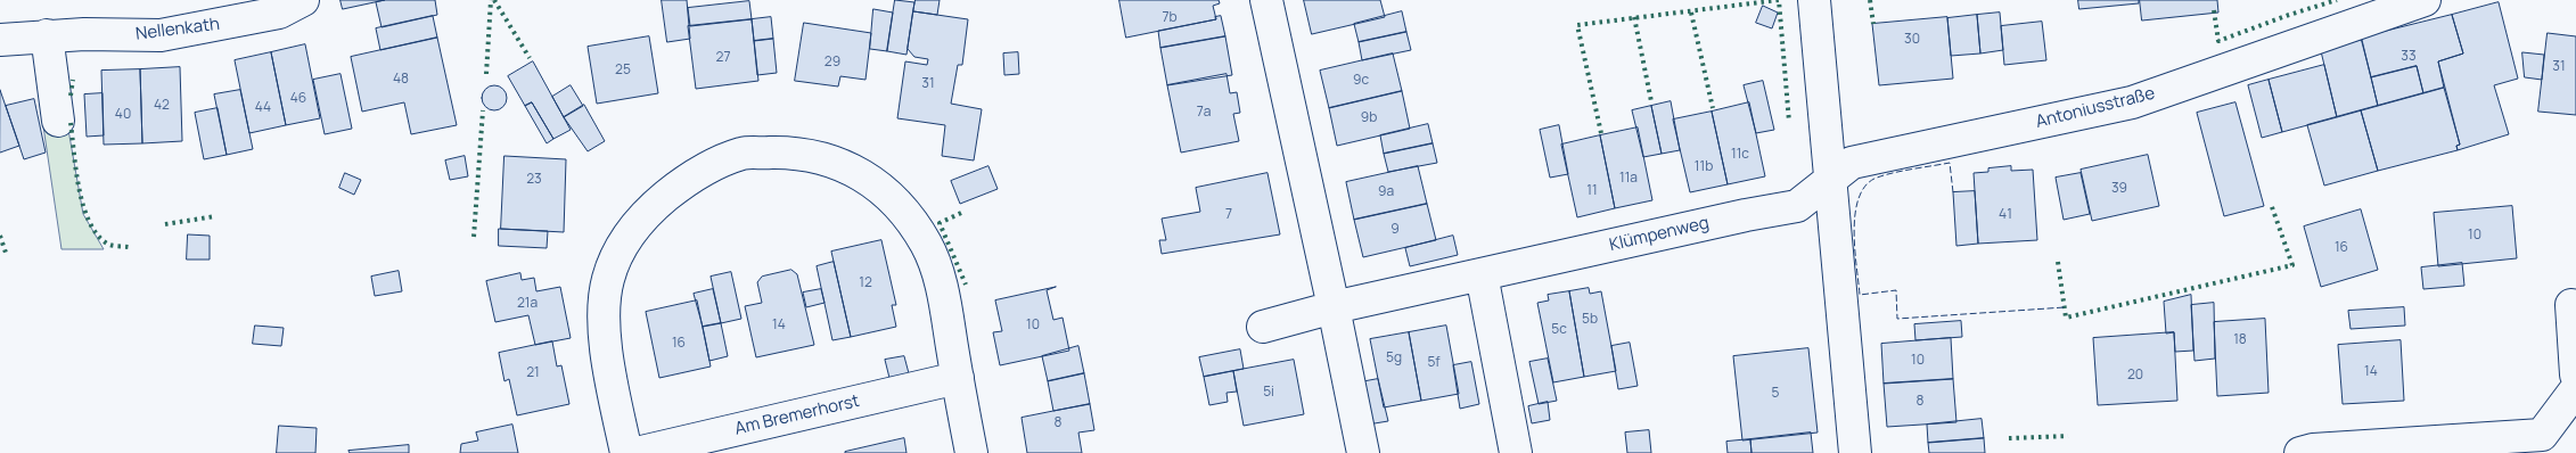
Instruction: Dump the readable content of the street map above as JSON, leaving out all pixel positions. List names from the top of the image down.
{
  "streets": {
    "street": [
      "Nellenkath",
      "Antoniusstraße",
      "Klümpenweg",
      "Am Bremerhorst"
    ]
  },
  "crossings": [
    ["Antoniusstraße", "Klümpenweg"]
  ],
  "house_numbers": [
    "7b",
    "30",
    "33",
    "27",
    "29",
    "31",
    "25",
    "48",
    "9c",
    "31",
    "46",
    "42",
    "44",
    "7a",
    "40",
    "9b",
    "11c",
    "11b",
    "11a",
    "23",
    "39",
    "11",
    "9a",
    "7",
    "41",
    "9",
    "10",
    "16",
    "12",
    "21a",
    "5b",
    "14",
    "10",
    "5c",
    "18",
    "16",
    "5g",
    "10",
    "5f",
    "14",
    "21",
    "20",
    "5i",
    "5",
    "8",
    "8"
  ]
}
